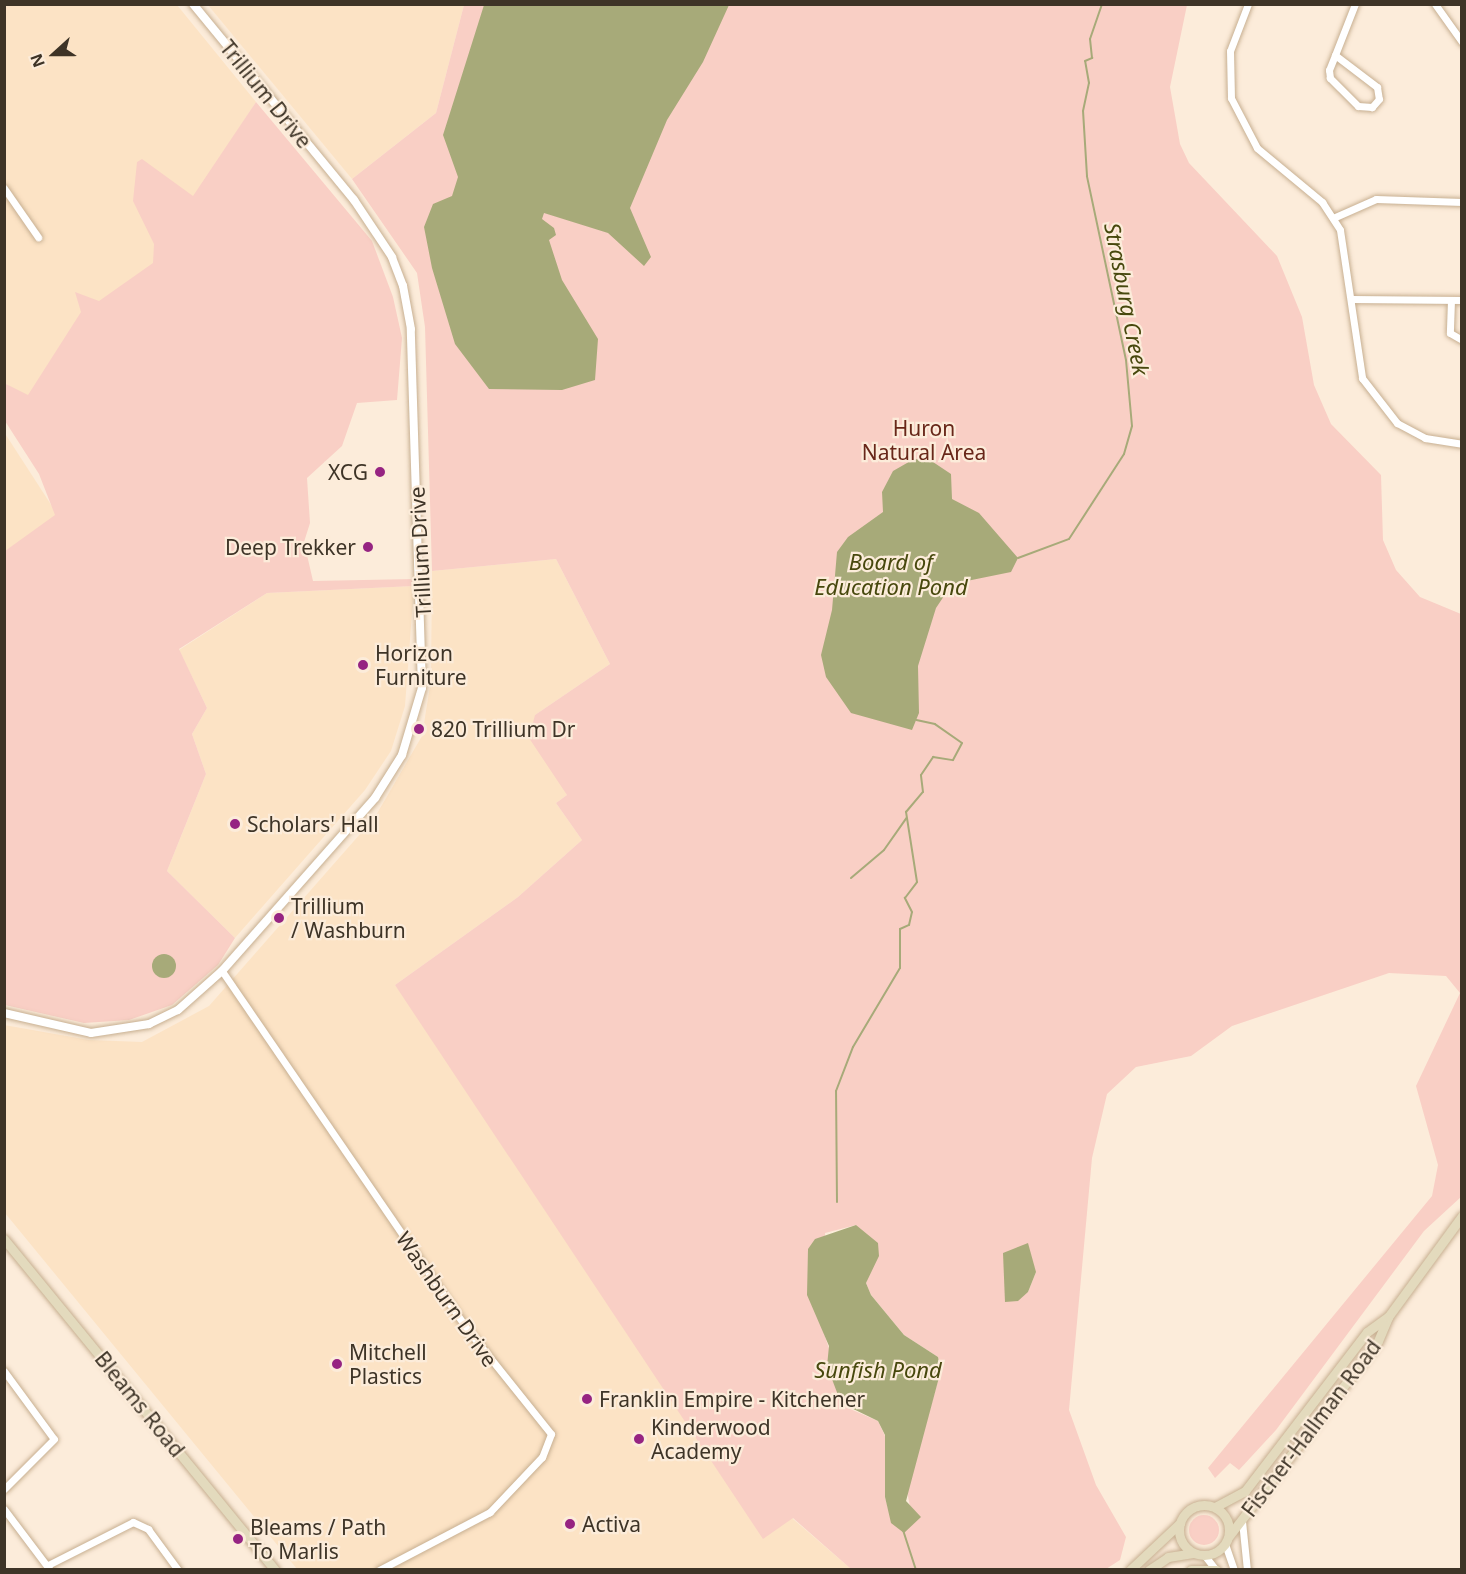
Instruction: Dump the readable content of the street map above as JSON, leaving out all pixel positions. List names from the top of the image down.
{
  "streets": {
    "main road": ["Bleams Road", "Fischer-Hallman Road"],
    "street": ["Trillium Drive", "Washburn Drive"]
  },
  "crossings": [
    ["Trillium Drive", "Washburn Drive"]
  ],
  "water": ["Strasburg Creek", "Board of Education Pond", "Sunfish Pond"],
  "parks": ["Huron Natural Area"],
  "places": [
    "XCG",
    "Deep Trekker",
    "Horizon Furniture",
    "820 Trillium Dr",
    "Scholars' Hall",
    "Trillium / Washburn",
    "Mitchell Plastics",
    "Franklin Empire - Kitchener",
    "Kinderwood Academy",
    "Activa",
    "Bleams / Path To Marlis"
  ],
  "north": "left"
}
